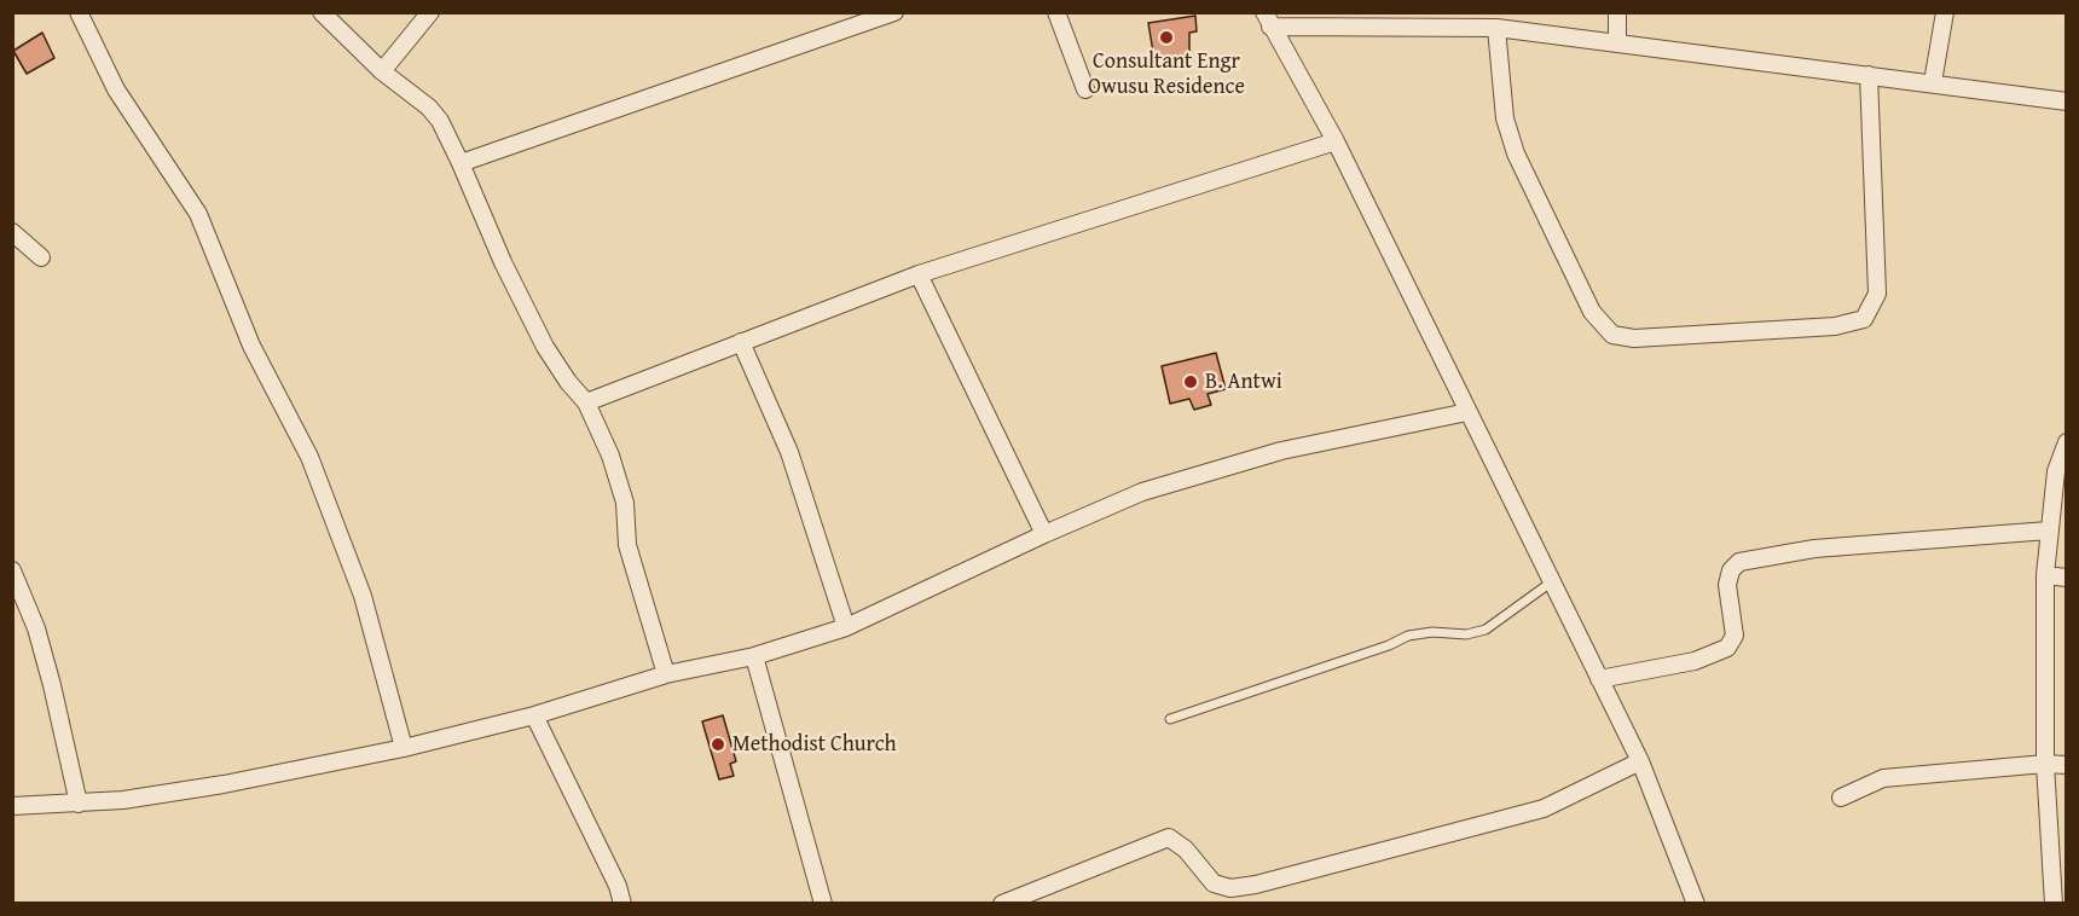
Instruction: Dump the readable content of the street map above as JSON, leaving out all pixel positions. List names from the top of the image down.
{
  "places": ["Consultant Engr Owusu Residence", "B. Antwi", "Methodist Church"]
}
